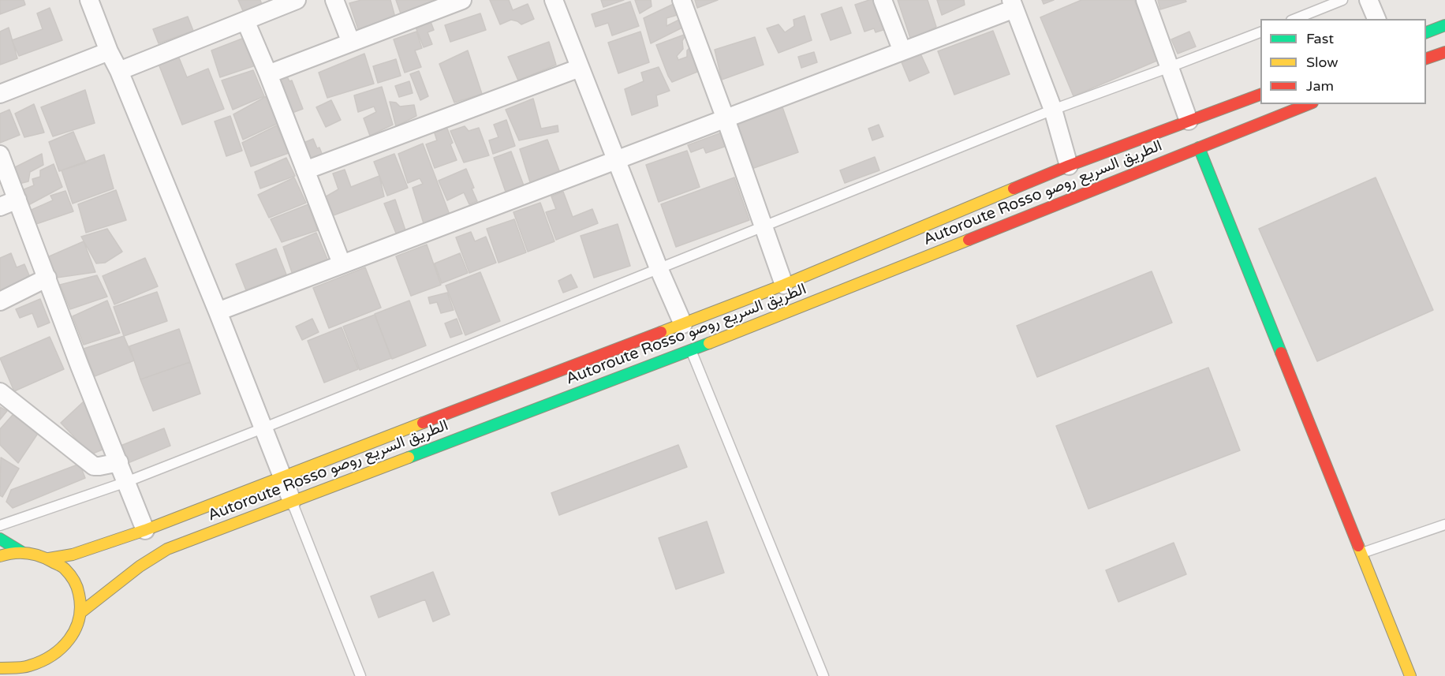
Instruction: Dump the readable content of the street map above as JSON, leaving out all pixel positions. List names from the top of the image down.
{
  "streets": {
    "main road": ["Autoroute Rosso الطريق السريع روصو"]
  },
  "legend": ["Fast", "Slow", "Jam"]
}
